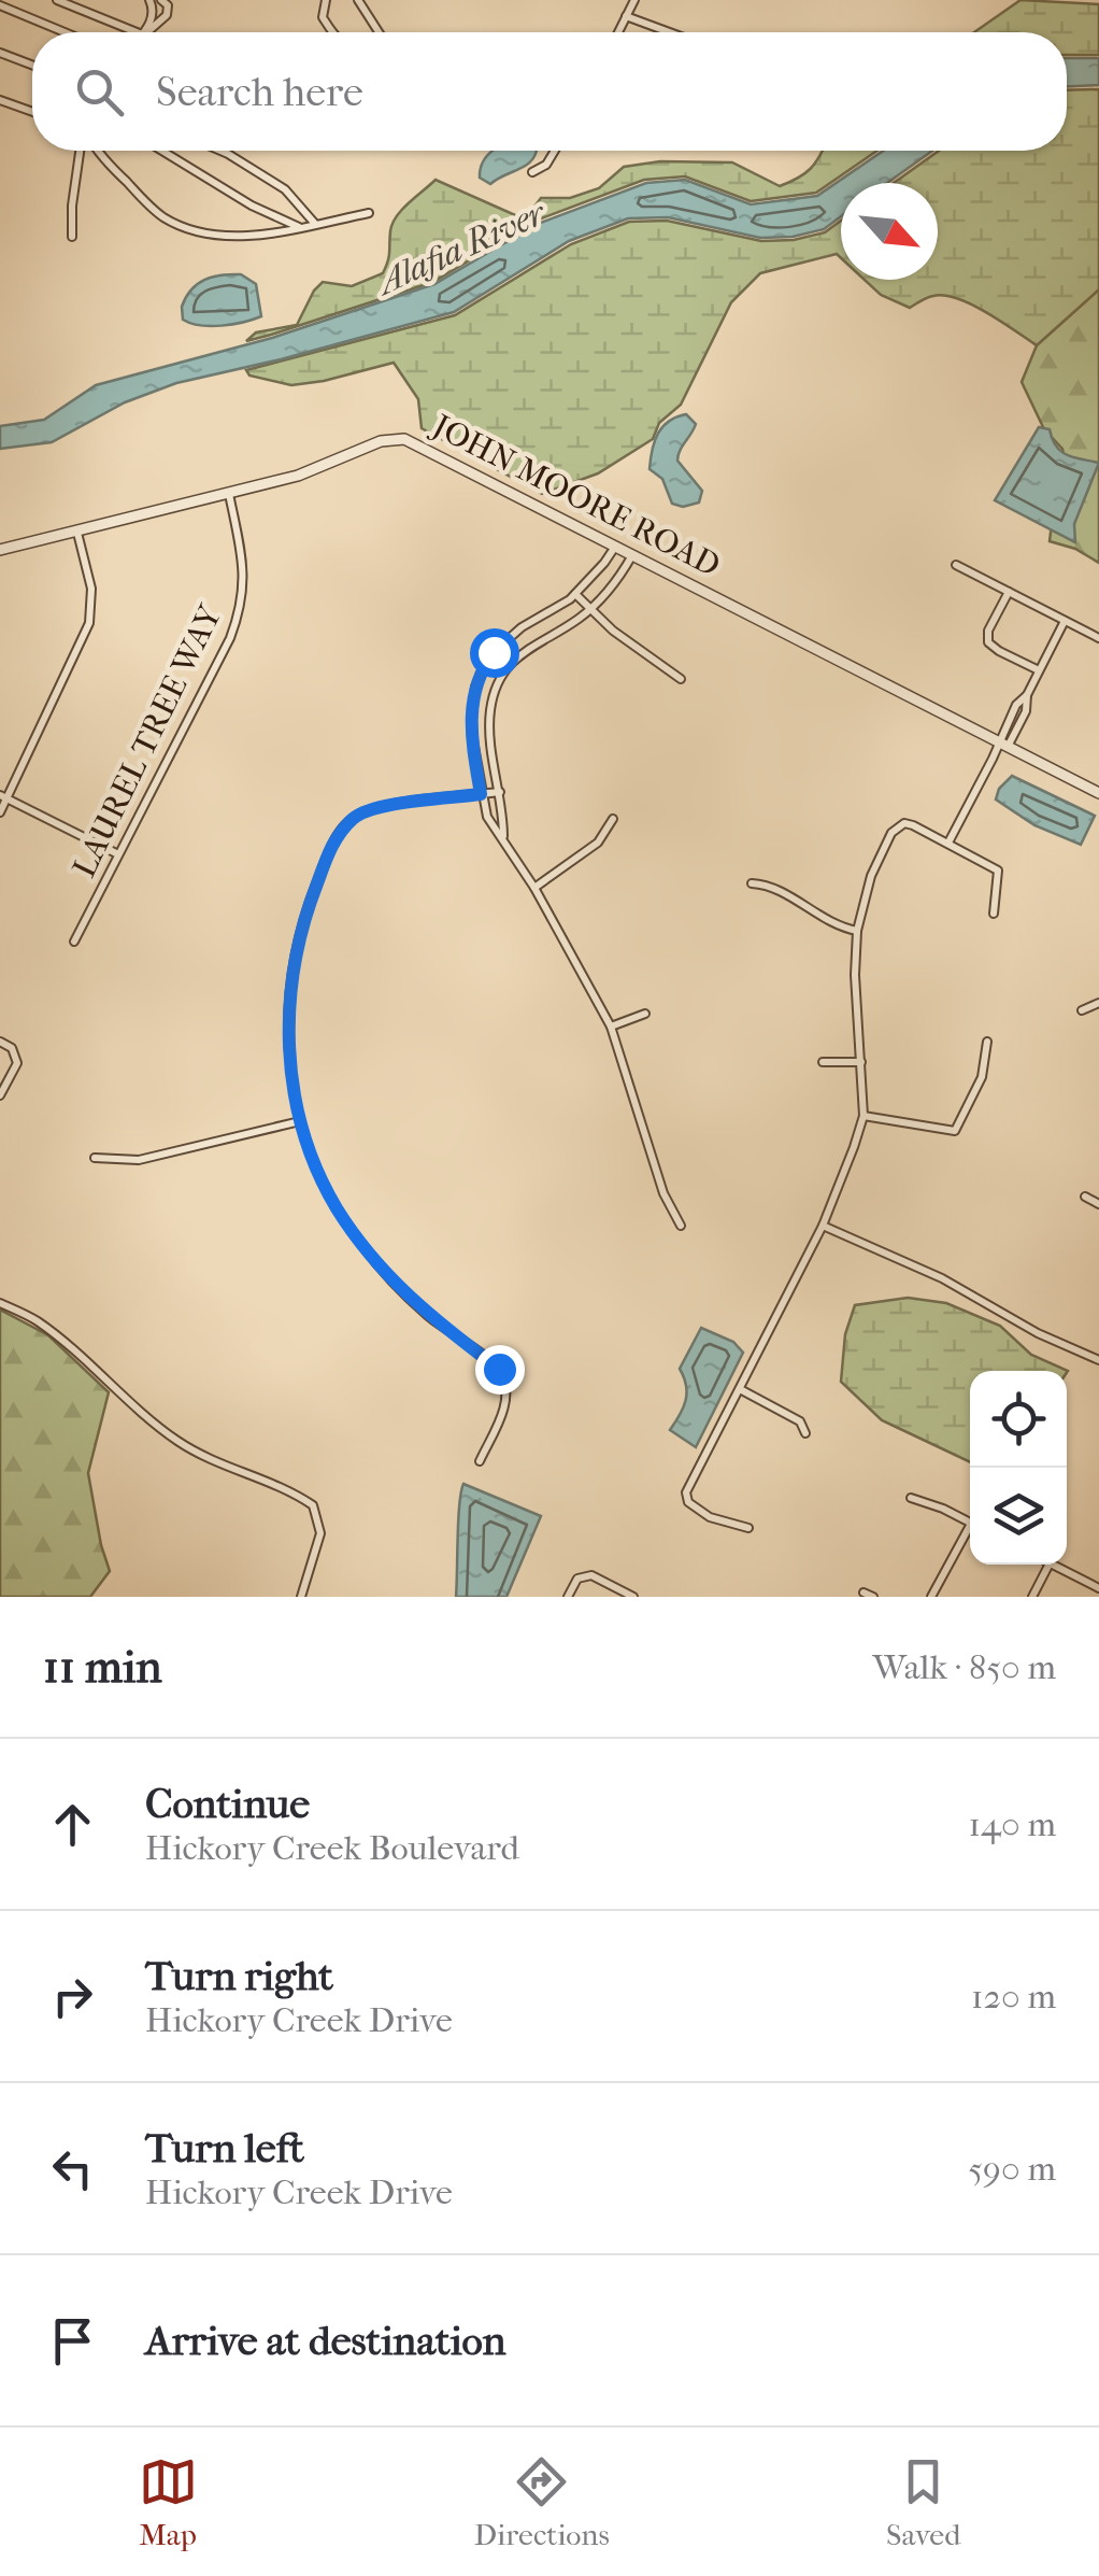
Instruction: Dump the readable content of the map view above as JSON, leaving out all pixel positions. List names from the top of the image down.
{
  "streets": {
    "street": ["JOHN MOORE ROAD", "LAUREL TREE WAY"]
  },
  "crossings": [
    ["JOHN MOORE ROAD", "LAUREL TREE WAY"]
  ],
  "water": ["Alafia River"],
  "north": "bottom right",
  "page": {
    "search": "Search here",
    "heading": ["11 min", "Walk · 850 m"],
    "list": [
      ["Continue", "Hickory Creek Boulevard", "140 m"],
      ["Turn right", "Hickory Creek Drive", "120 m"],
      ["Turn left", "Hickory Creek Drive", "590 m"],
      "Arrive at destination"
    ],
    "nav": ["Map", "Directions", "Saved"]
  }
}
